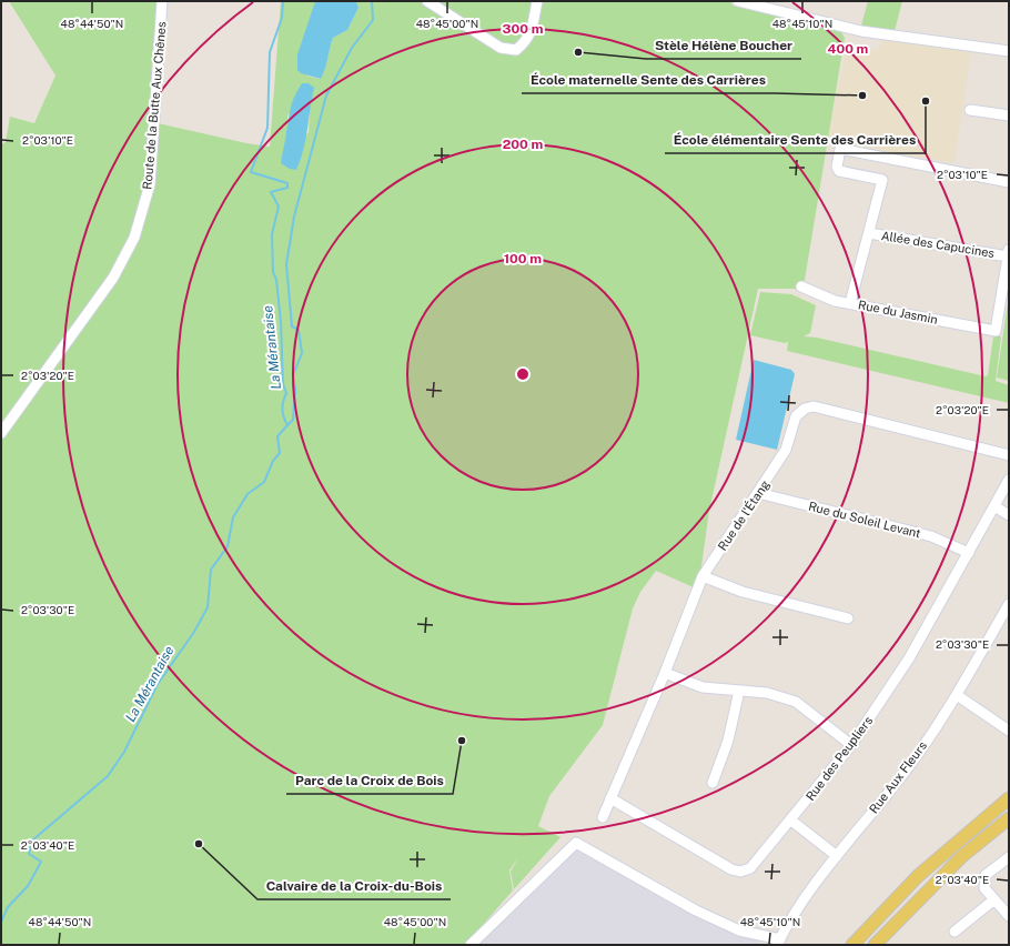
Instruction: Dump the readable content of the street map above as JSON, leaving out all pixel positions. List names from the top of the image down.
{
  "streets": {
    "street": [
      "Route de la Butte Aux Chênes",
      "Allée des Capucines",
      "Rue du Jasmin",
      "Rue de l'Étang",
      "Rue du Soleil Levant",
      "Rue des Peupliers",
      "Rue Aux Fleurs"
    ]
  },
  "crossings": [
    ["Allée des Capucines", "Rue du Jasmin"],
    ["Rue de l'Étang", "Rue du Soleil Levant"],
    ["Rue de l'Étang", "Rue des Peupliers"],
    ["Rue du Soleil Levant", "Rue des Peupliers"]
  ],
  "water": ["La Mérantaise"],
  "places": [
    "Stèle Hélène Boucher",
    "École maternelle Sente des Carrières",
    "École élémentaire Sente des Carrières",
    "Parc de la Croix de Bois",
    "Calvaire de la Croix-du-Bois"
  ],
  "coordinates": [
    "48°44'50\"N",
    "48°45'00\"N",
    "48°45'10\"N",
    "2°03'10\"E",
    "2°03'20\"E",
    "2°03'30\"E",
    "2°03'40\"E"
  ],
  "rings": [
    "300 m",
    "400 m",
    "200 m",
    "100 m"
  ]
}
